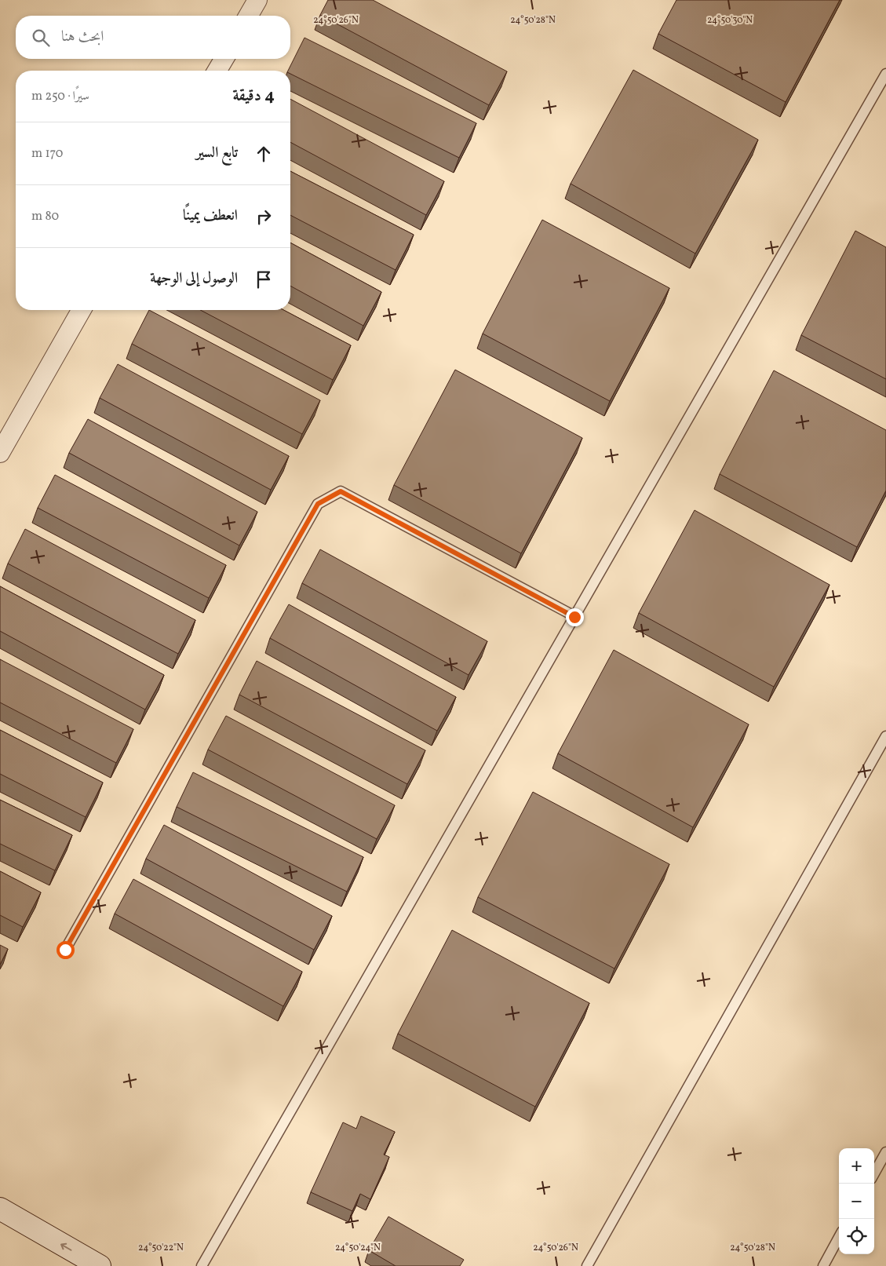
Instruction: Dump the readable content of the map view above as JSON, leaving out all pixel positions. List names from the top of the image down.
{
  "page": {
    "search": "ابحث هنا",
    "heading": ["4 دقيقة", "سيرًا · 250 m"],
    "list": [
      ["تابع السير", "170 m"],
      ["انعطف يمينًا", "80 m"],
      "الوصول إلى الوجهة"
    ],
    "map_buttons": ["+", "−"]
  },
  "coordinates": [
    "24°50'30\"N",
    "24°50'26\"N",
    "24°50'28\"N",
    "24°50'22\"N",
    "24°50'24\"N"
  ]
}
